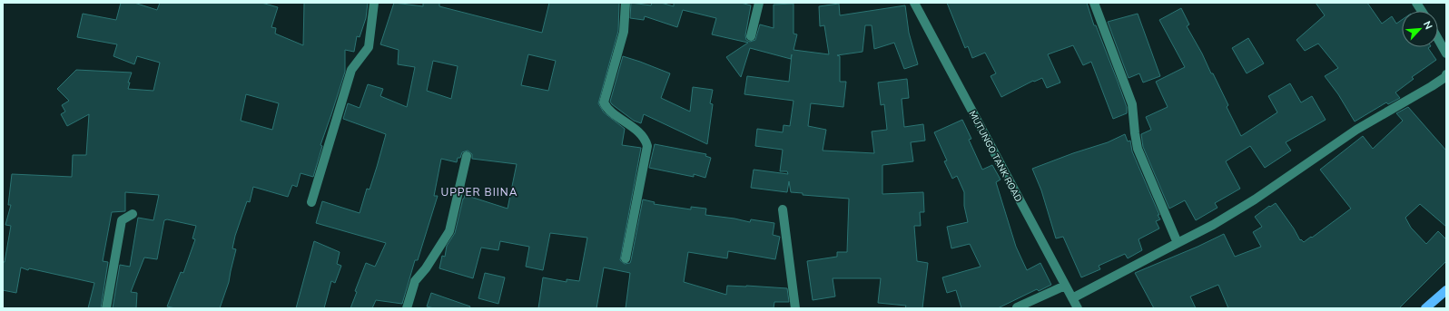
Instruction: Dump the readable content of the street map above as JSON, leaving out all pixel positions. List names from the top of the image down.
{
  "streets": {
    "street": ["MUTUNGO TANK ROAD"]
  },
  "districts": ["UPPER BIINA"],
  "north": "top right"
}
